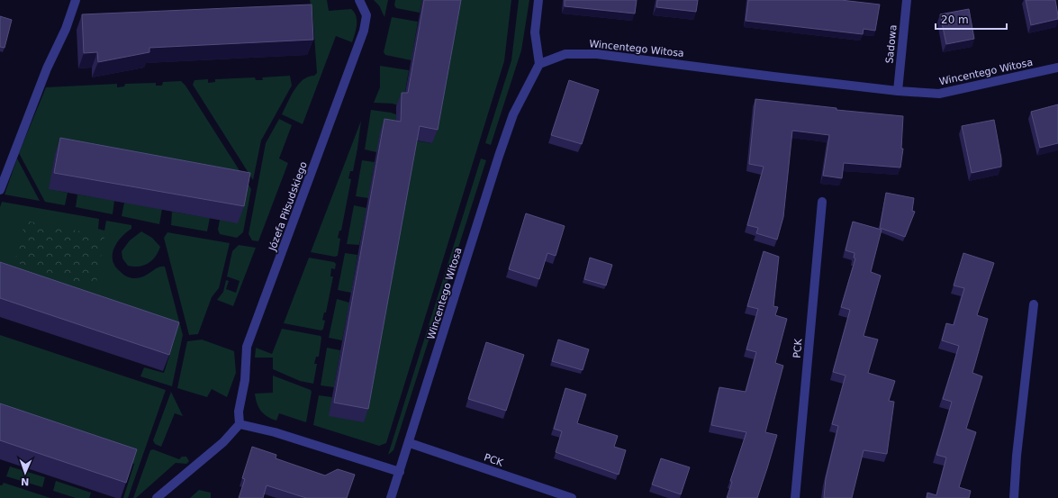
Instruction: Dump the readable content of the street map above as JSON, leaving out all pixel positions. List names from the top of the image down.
{
  "streets": {
    "street": [
      "Sadowa",
      "Wincentego Witosa",
      "Józefa Piłsudskiego",
      "PCK"
    ]
  },
  "crossings": [
    ["Sadowa", "Wincentego Witosa"],
    ["Wincentego Witosa", "PCK"]
  ],
  "scale_bar": "20 m",
  "north": "bottom"
}
